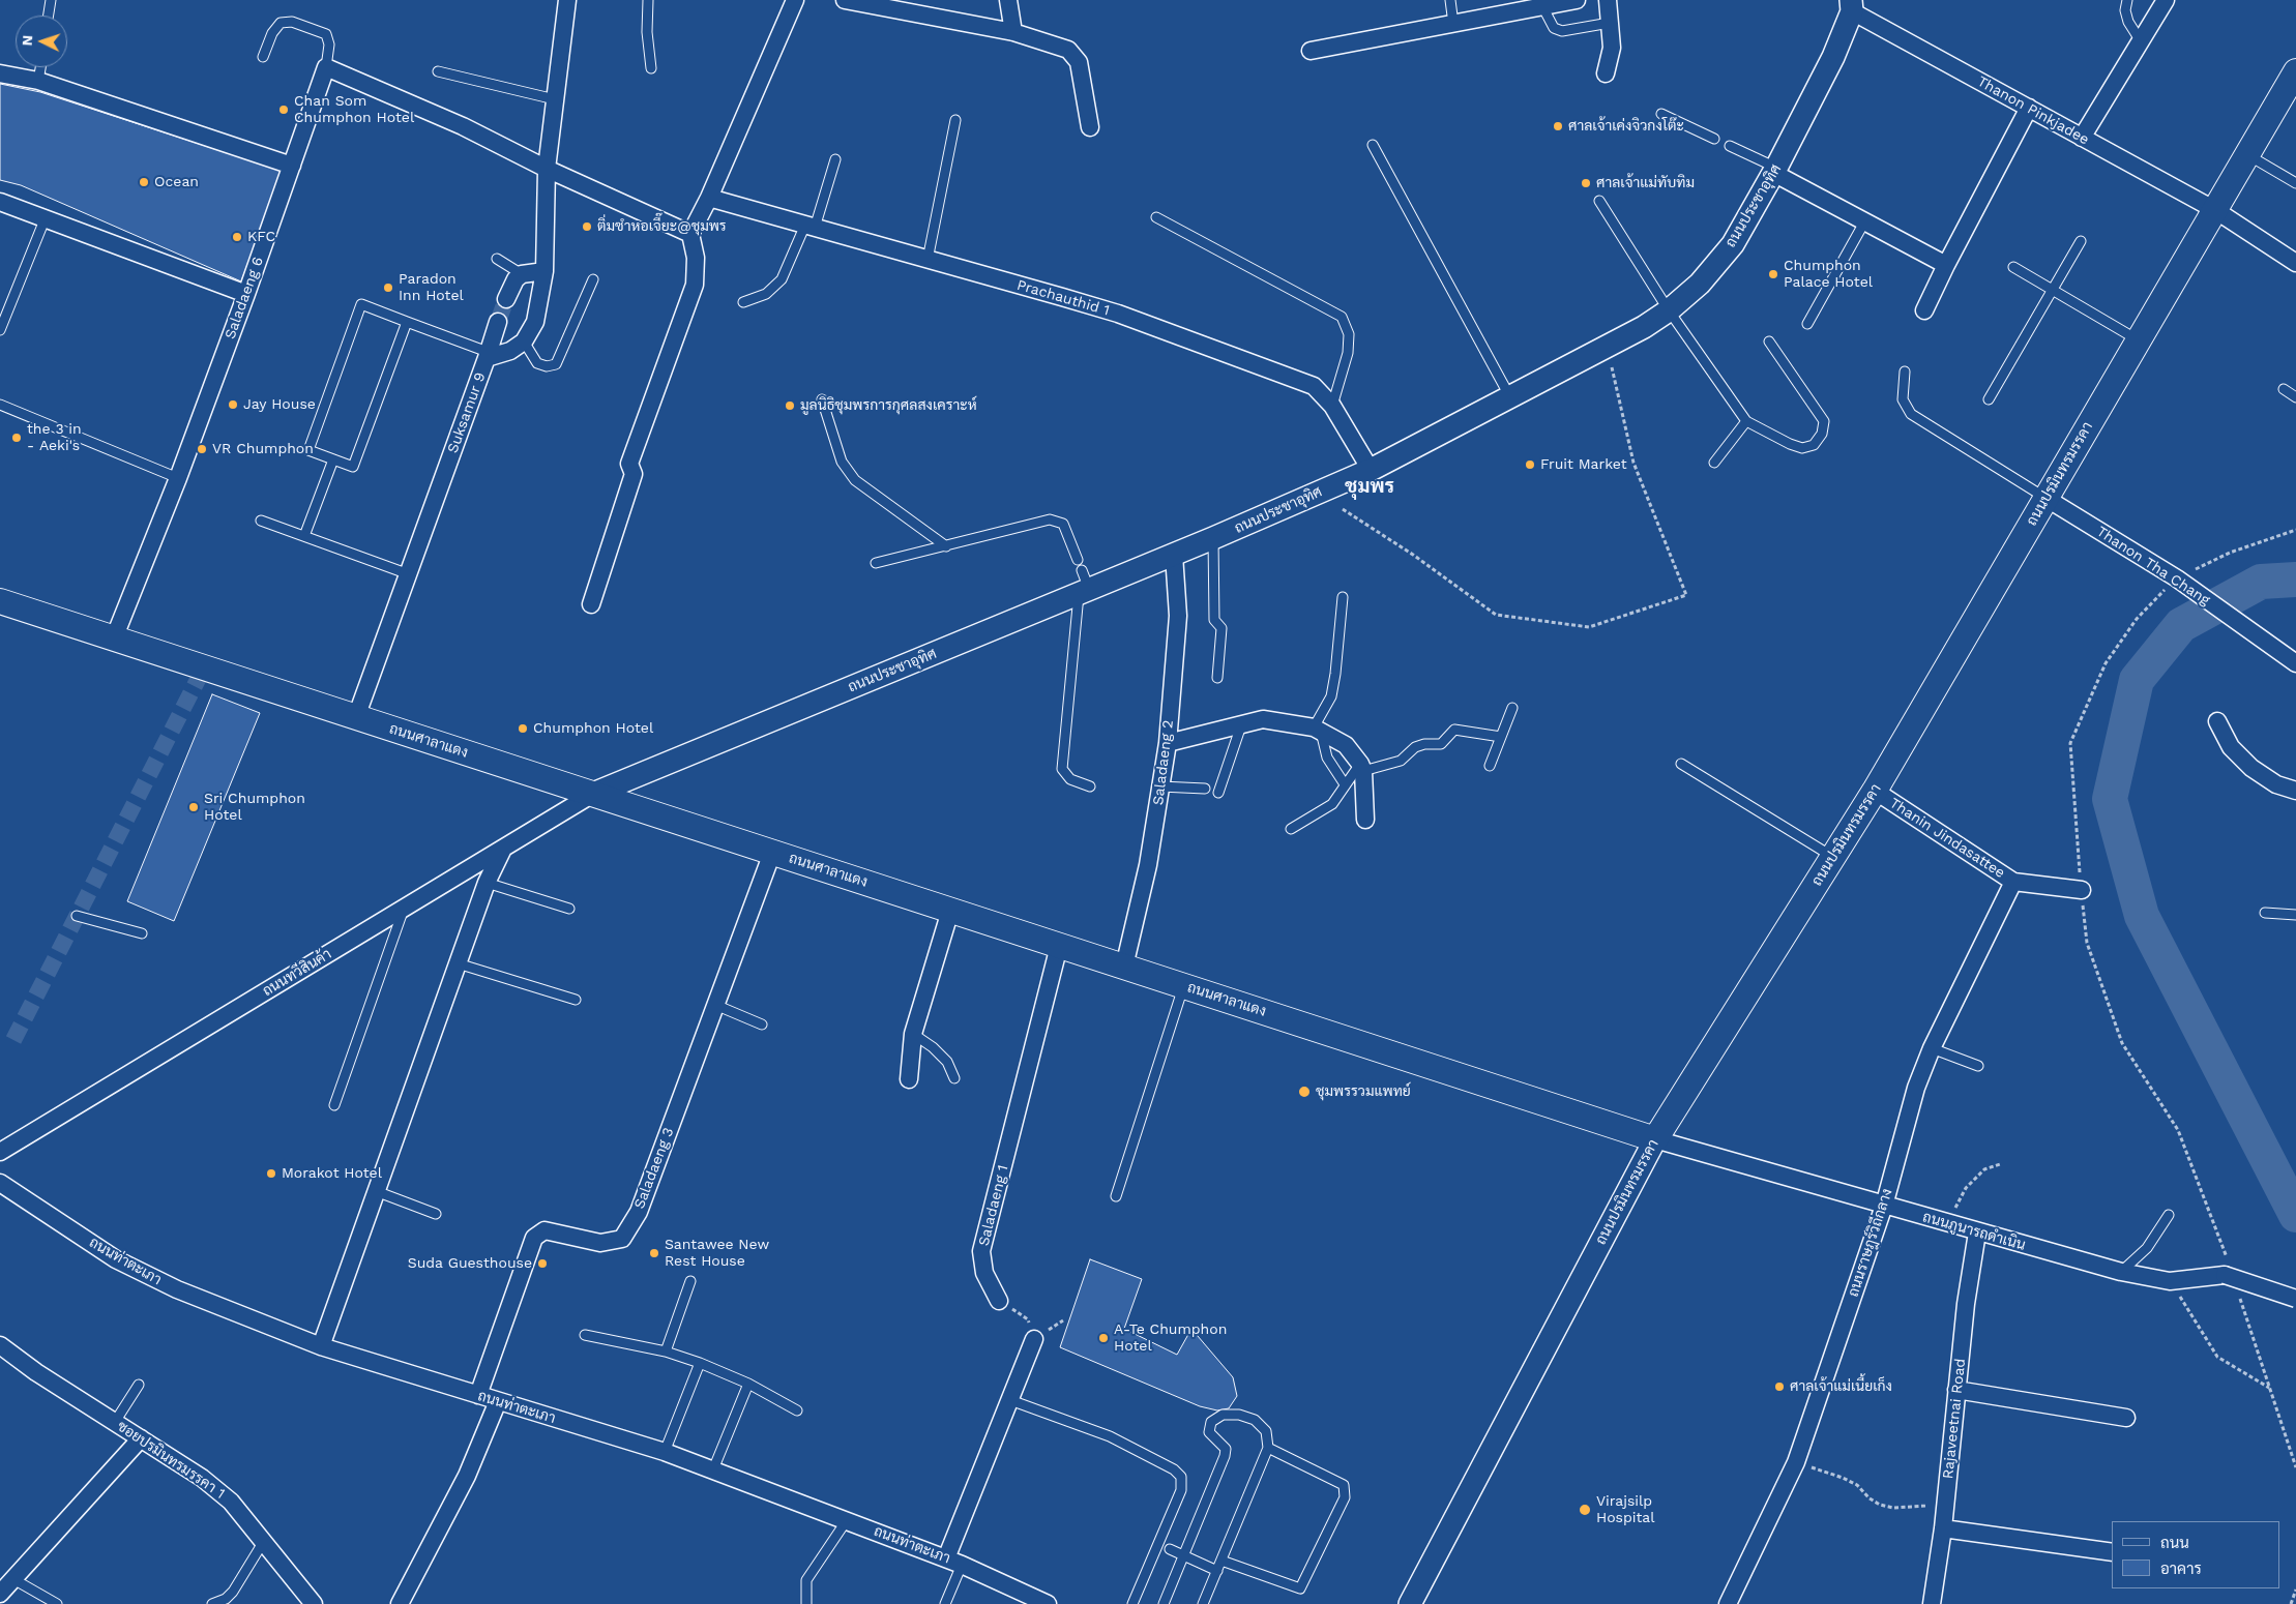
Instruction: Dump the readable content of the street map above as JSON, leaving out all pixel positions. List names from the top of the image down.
{
  "streets": {
    "main road": ["ถนนปรมินทรมรรคา", "ถนนศาลาแดง"],
    "street": [
      "Thanon Pinkjadee",
      "ถนนประชาอุทิศ",
      "Saladaeng 6",
      "Prachauthid 1",
      "Suksamur 9",
      "Thanon Tha Chang",
      "Saladaeng 2",
      "Thanin Jindasattee",
      "ถนนทวีสินค้า",
      "Saladaeng 3",
      "Saladaeng 1",
      "ถนนภูนารถดำเนิน",
      "ถนนราษฎร์วิถีกลาง",
      "ถนนท่าตะเภา",
      "Rajaveetnai Road",
      "ซอยปรมินทรมรรคา 1"
    ]
  },
  "crossings": [
    ["Thanon Pinkjadee", "ถนนประชาอุทิศ"],
    ["Thanon Pinkjadee", "ถนนปรมินทรมรรคา"],
    ["ถนนประชาอุทิศ", "Prachauthid 1"],
    ["ถนนประชาอุทิศ", "ถนนศาลาแดง"],
    ["ถนนประชาอุทิศ", "Saladaeng 2"],
    ["ถนนประชาอุทิศ", "ถนนทวีสินค้า"],
    ["Saladaeng 6", "ถนนศาลาแดง"],
    ["Suksamur 9", "ถนนศาลาแดง"],
    ["ถนนปรมินทรมรรคา", "Thanon Tha Chang"],
    ["ถนนปรมินทรมรรคา", "ถนนศาลาแดง"],
    ["ถนนปรมินทรมรรคา", "Thanin Jindasattee"],
    ["ถนนปรมินทรมรรคา", "ถนนภูนารถดำเนิน"],
    ["ถนนศาลาแดง", "Saladaeng 2"],
    ["ถนนศาลาแดง", "ถนนทวีสินค้า"],
    ["ถนนศาลาแดง", "Saladaeng 3"],
    ["ถนนศาลาแดง", "Saladaeng 1"],
    ["ถนนศาลาแดง", "ถนนภูนารถดำเนิน"],
    ["Thanin Jindasattee", "ถนนราษฎร์วิถีกลาง"],
    ["Saladaeng 3", "ถนนท่าตะเภา"],
    ["ถนนภูนารถดำเนิน", "ถนนราษฎร์วิถีกลาง"],
    ["ถนนภูนารถดำเนิน", "Rajaveetnai Road"]
  ],
  "districts": ["ชุมพร"],
  "places": [
    "Chan Som Chumphon Hotel",
    "ศาลเจ้าเค่งจิวกงโต๊ะ",
    "Ocean",
    "ศาลเจ้าแม่ทับทิม",
    "ติ่มซำหอเจี๊ยะ@ชุมพร",
    "KFC",
    "Chumphon Palace Hotel",
    "Paradon Inn Hotel",
    "Jay House",
    "มูลนิธิชุมพรการกุศลสงเคราะห์",
    "the 3 in - Aeki's",
    "VR Chumphon",
    "Fruit Market",
    "Chumphon Hotel",
    "Sri Chumphon Hotel",
    "ชุมพรรวมแพทย์",
    "Morakot Hotel",
    "Santawee New Rest House",
    "Suda Guesthouse",
    "A-Te Chumphon Hotel",
    "ศาลเจ้าแม่เนี้ยเก็ง",
    "Virajsilp Hospital"
  ],
  "legend": ["ถนน", "อาคาร"],
  "north": "left"
}
